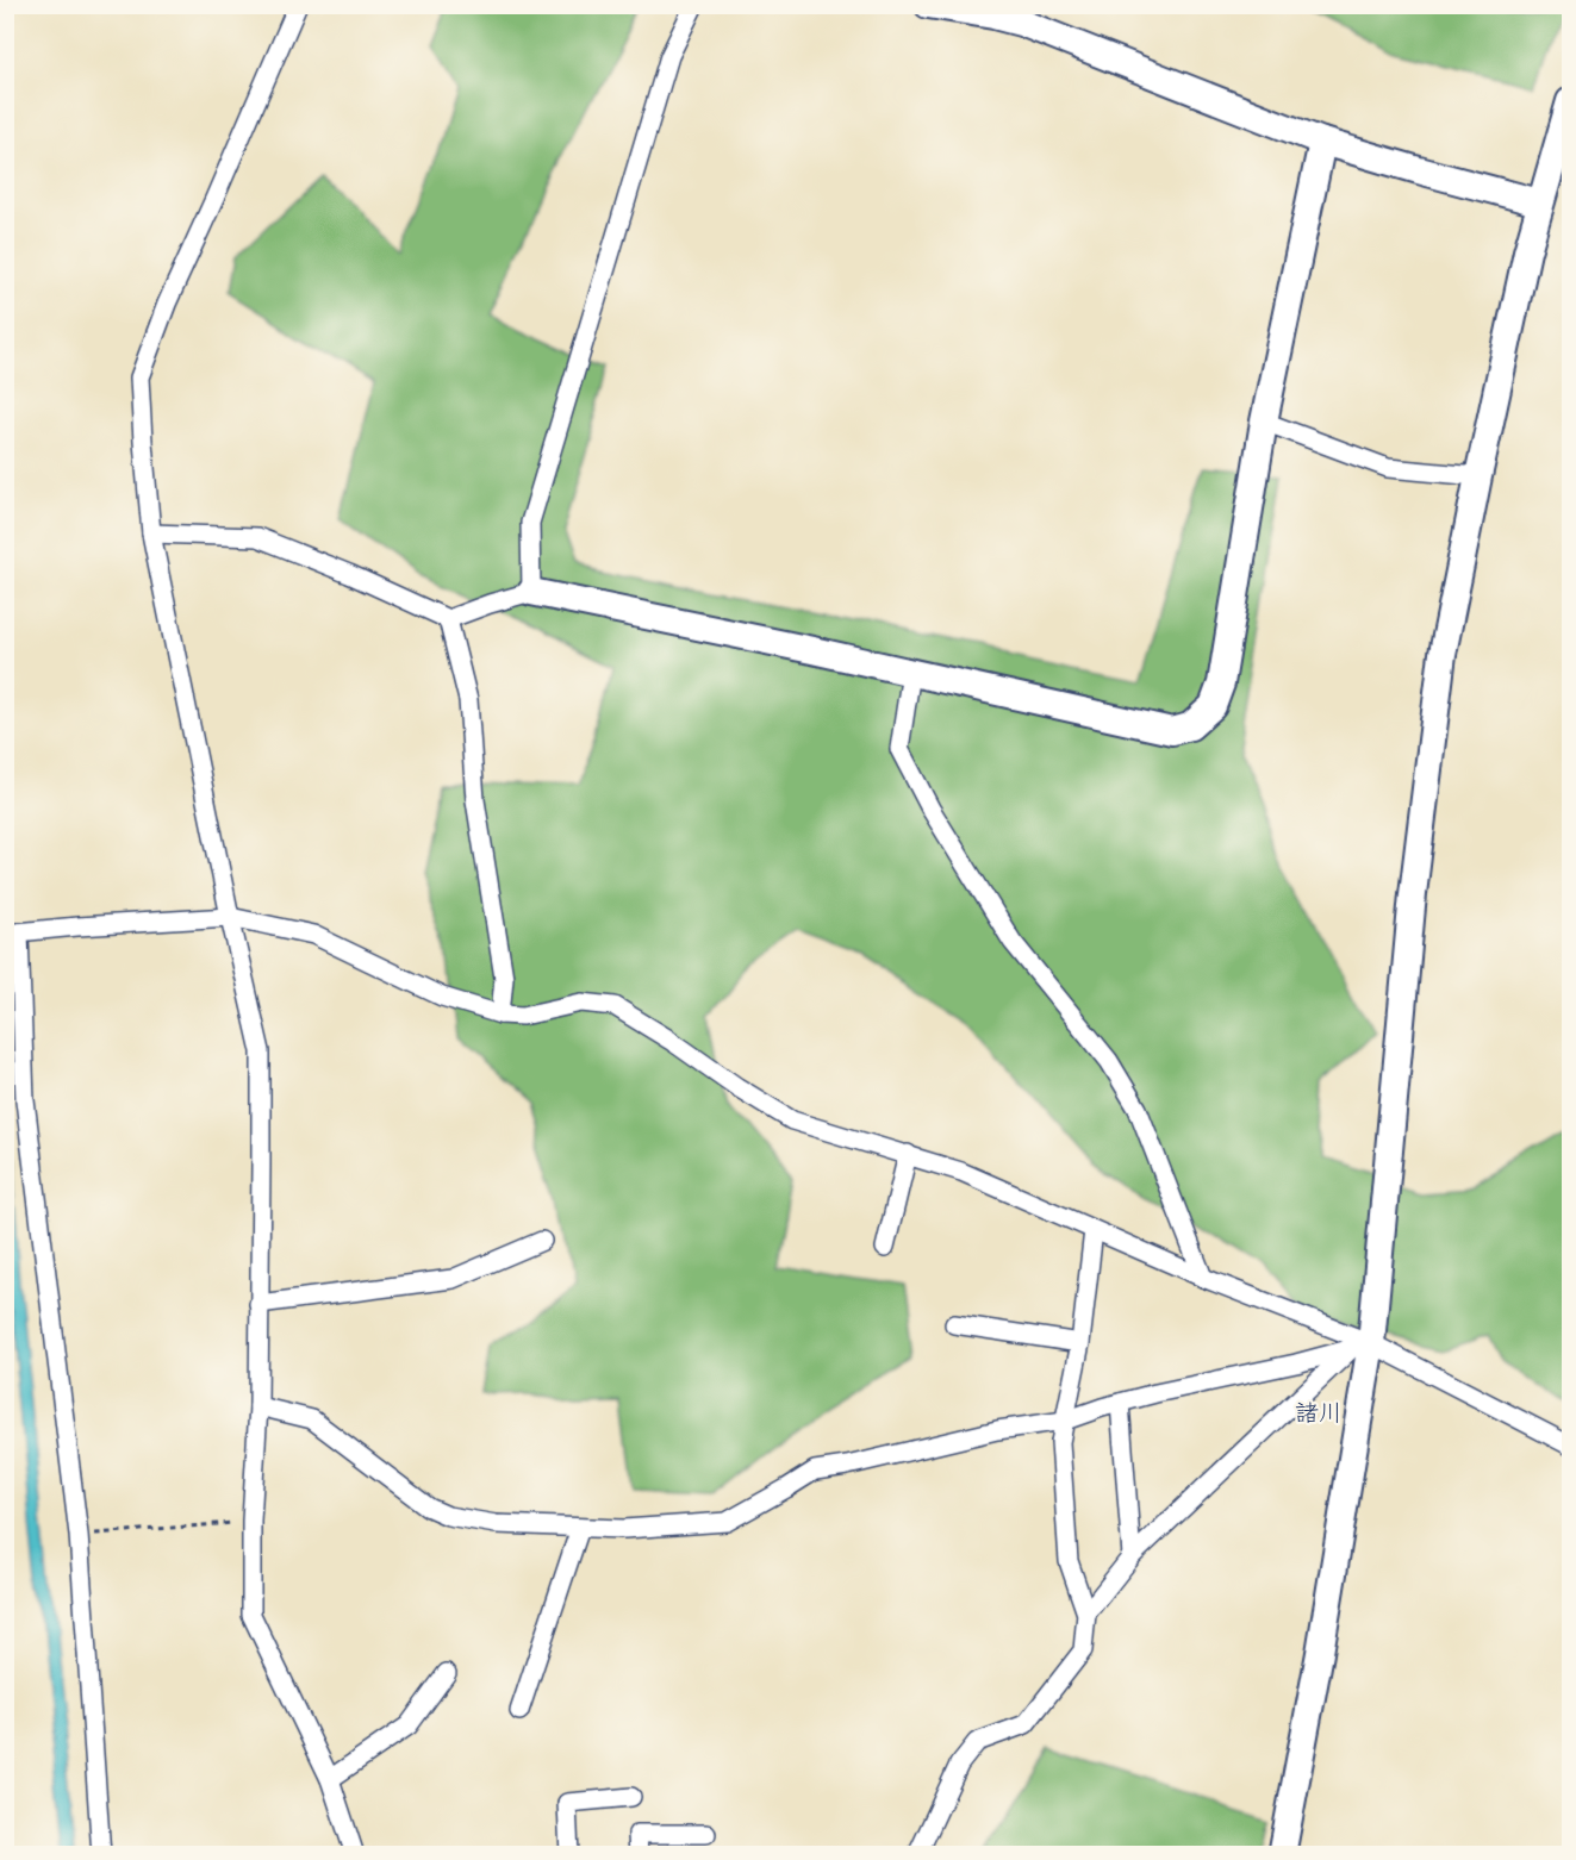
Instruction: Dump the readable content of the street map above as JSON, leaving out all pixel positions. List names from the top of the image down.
{
  "districts": ["諸川"]
}
